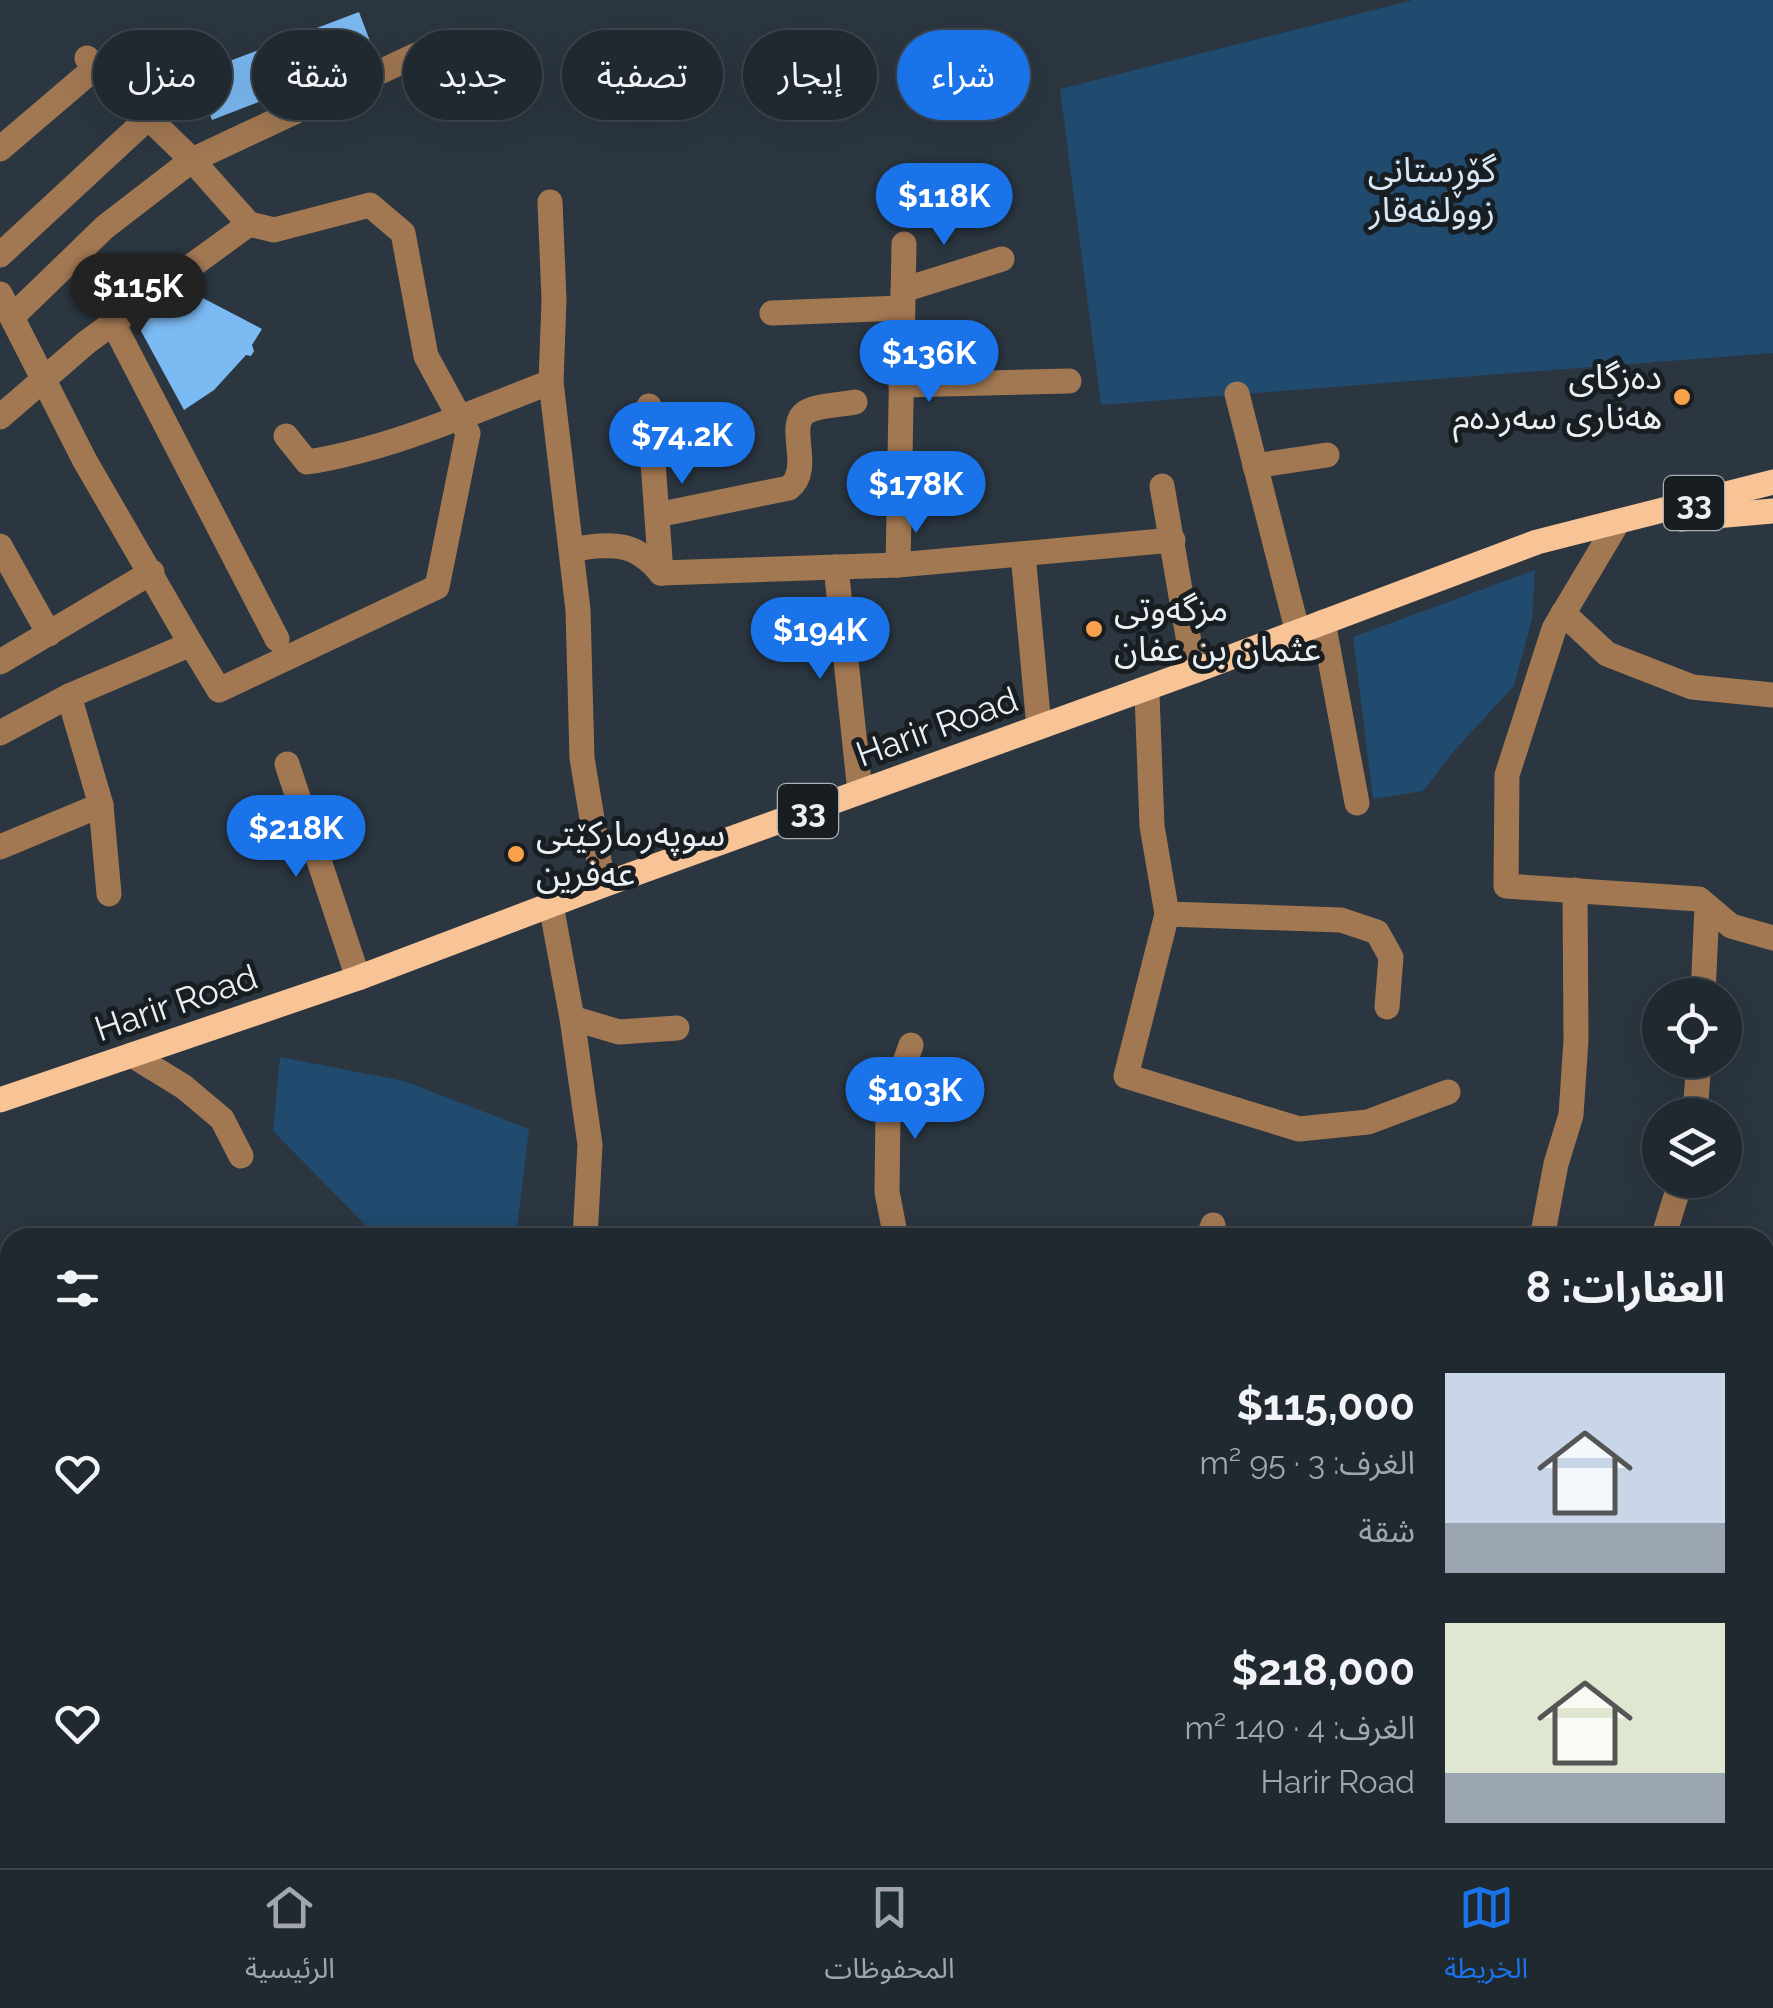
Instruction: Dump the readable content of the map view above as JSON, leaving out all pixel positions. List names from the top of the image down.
{
  "streets": {
    "main road": ["33", "Harir Road"]
  },
  "crossings": [
    ["33", "Harir Road"]
  ],
  "parks": ["گۆڕستانی زوولفەقار"],
  "places": ["دەزگای هەناری سەردەم", "مزگەوتی عثمان بن عفان", "سوپەرمارکێتی عەفرین"],
  "page": {
    "chip": [
      "شراء",
      "إيجار",
      "تصفية",
      "جديد",
      "شقة",
      "منزل"
    ],
    "price": [
      "$118K",
      "$115K",
      "$136K",
      "$74.2K",
      "$178K",
      "$194K",
      "$218K",
      "$103K"
    ],
    "heading": "العقارات: 8",
    "list": [
      {
        "name": "$115,000",
        "note": "الغرف: 3 · 95 m² · شقة"
      },
      {
        "name": "$218,000",
        "note": "الغرف: 4 · 140 m² · Harir Road"
      }
    ],
    "tabs": ["الخريطة", "المحفوظات", "الرئيسية"]
  }
}
